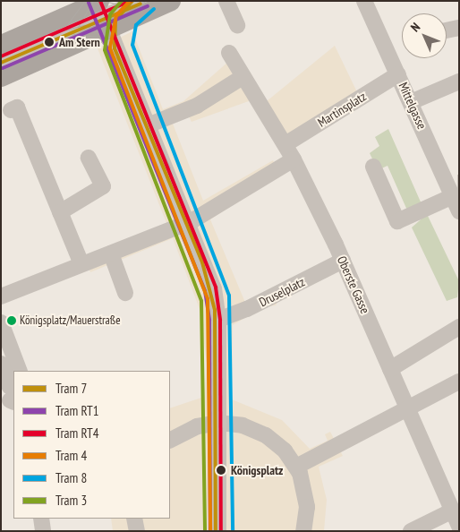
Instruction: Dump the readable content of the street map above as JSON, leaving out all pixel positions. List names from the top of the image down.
{
  "streets": {
    "street": [
      "Mittelgasse",
      "Martinsplatz",
      "Oberste Gasse",
      "Druselplatz"
    ]
  },
  "crossings": [
    ["Mittelgasse", "Martinsplatz"],
    ["Martinsplatz", "Oberste Gasse"],
    ["Oberste Gasse", "Druselplatz"]
  ],
  "places": ["Am Stern", "Königsplatz/Mauerstraße", "Königsplatz"],
  "lines": [
    "tram line 7",
    "tram line RT4",
    "tram line 4",
    "tram line 3",
    "tram line RT1",
    "tram line 8"
  ],
  "legend": [
    "Tram 7",
    "Tram RT1",
    "Tram RT4",
    "Tram 4",
    "Tram 8",
    "Tram 3"
  ],
  "north": "top left"
}
